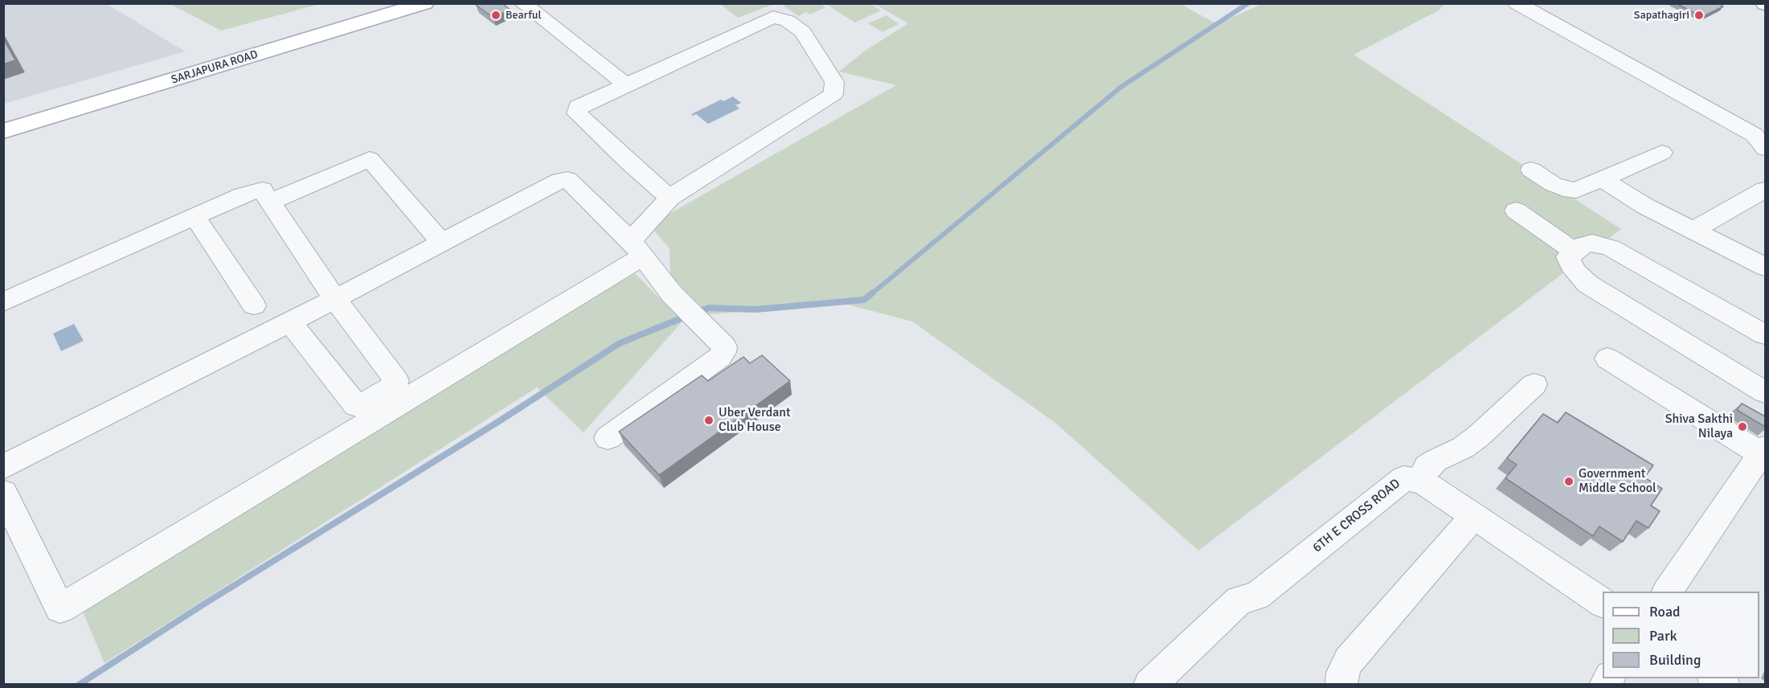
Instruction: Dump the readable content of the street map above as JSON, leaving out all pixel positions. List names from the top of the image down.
{
  "streets": {
    "main road": ["SARJAPURA ROAD"],
    "street": ["6TH E CROSS ROAD"]
  },
  "places": [
    "Bearful",
    "Sapathagiri",
    "Uber Verdant Club House",
    "Shiva Sakthi Nilaya",
    "Government Middle School"
  ],
  "legend": ["Road", "Park", "Building"]
}
